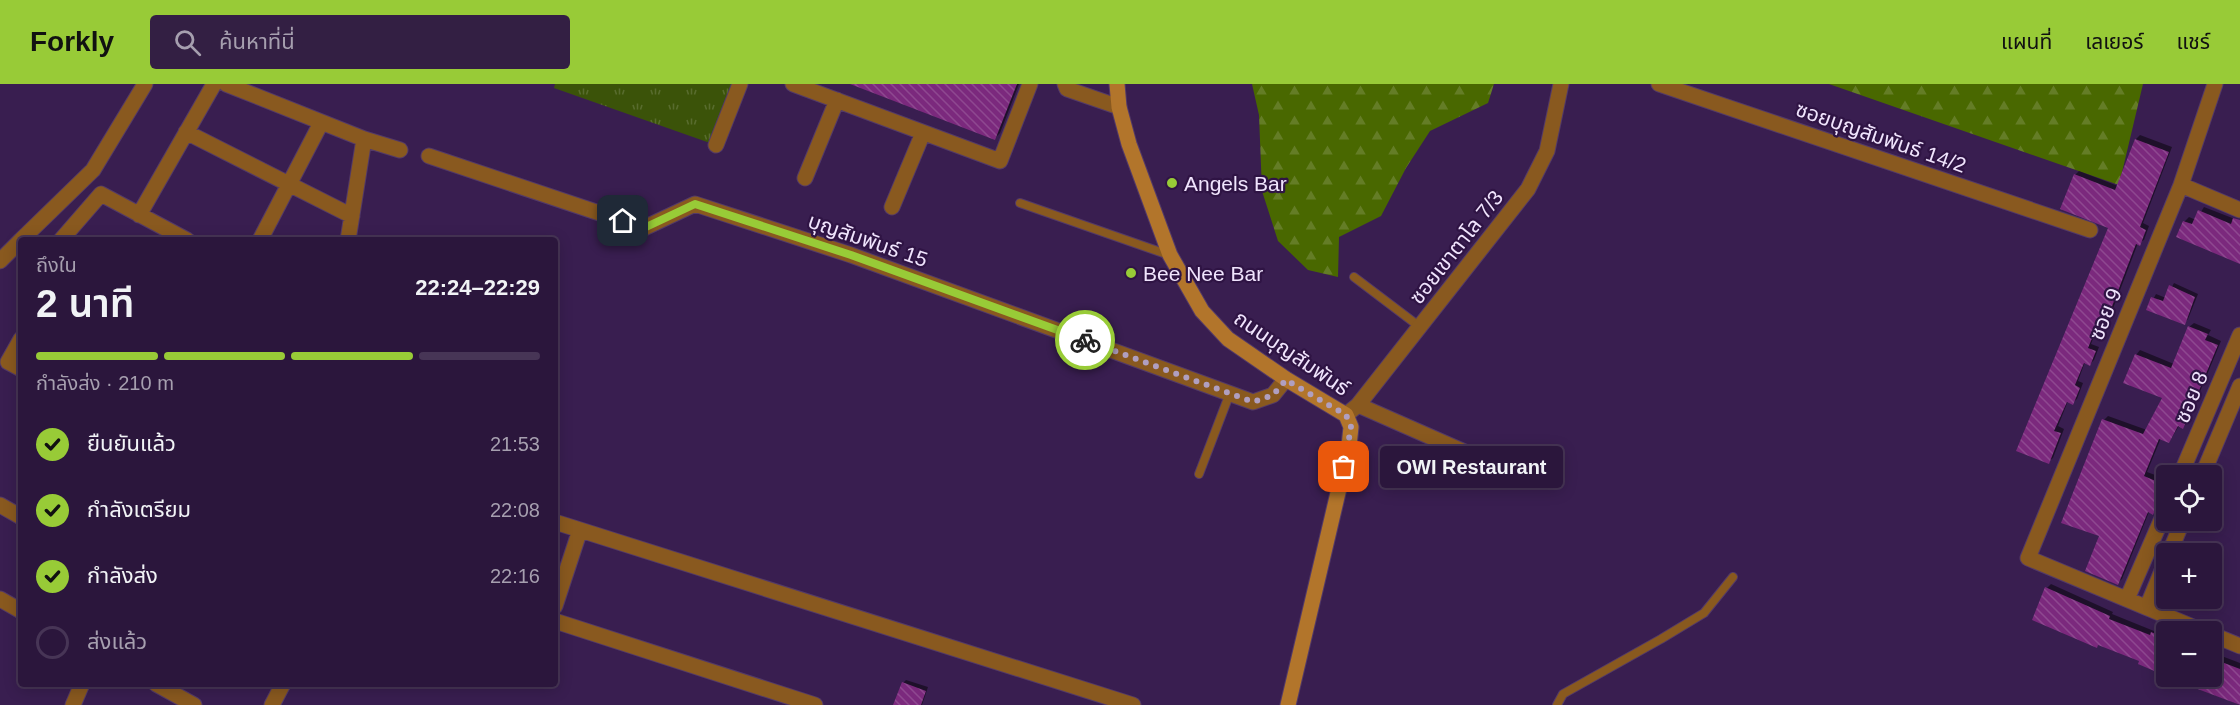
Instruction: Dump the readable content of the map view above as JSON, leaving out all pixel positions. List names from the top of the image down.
{
  "streets": {
    "street": [
      "ซอยบุญสัมพันธ์ 14/2",
      "บุญสัมพันธ์ 15",
      "ซอยเขาตาโล 7/3",
      "ซอย 9",
      "ถนนบุญสัมพันธ์",
      "ซอย 8"
    ]
  },
  "crossings": [
    ["บุญสัมพันธ์ 15", "ถนนบุญสัมพันธ์"],
    ["ซอยเขาตาโล 7/3", "ถนนบุญสัมพันธ์"]
  ],
  "places": ["Angels Bar", "Bee Nee Bar", "OWI Restaurant"],
  "page": {
    "header": "Forkly",
    "search": "ค้นหาที่นี่",
    "nav": ["แผนที่", "เลเยอร์", "แชร์"],
    "heading": ["2 นาที", "ถึงใน", "22:24–22:29"],
    "bar": "กำลังส่ง · 210 m",
    "list": [
      ["ยืนยันแล้ว", "21:53"],
      ["กำลังเตรียม", "22:08"],
      ["กำลังส่ง", "22:16"],
      "ส่งแล้ว"
    ],
    "bubble": "OWI Restaurant",
    "map_buttons": ["+", "−"]
  }
}
